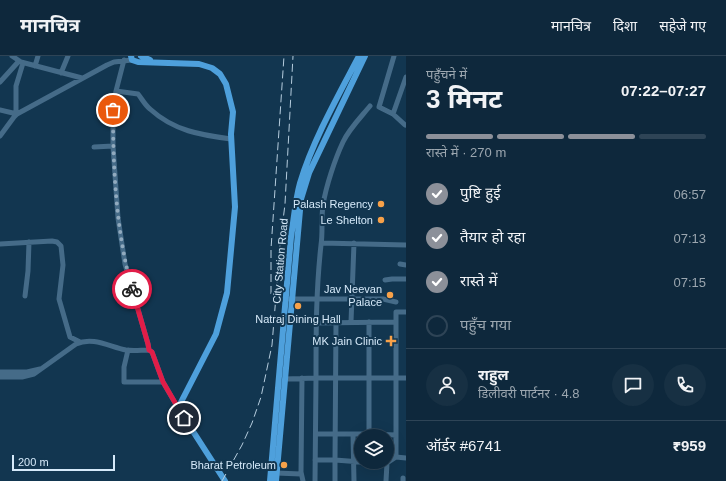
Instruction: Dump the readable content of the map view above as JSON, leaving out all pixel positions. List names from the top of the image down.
{
  "streets": {
    "main road": ["City Station Road"]
  },
  "places": {
    "other": [
      "Palash Regency",
      "Le Shelton",
      "Jav Neevan Palace",
      "Natraj Dining Hall",
      "Bharat Petroleum"
    ],
    "health": ["MK Jain Clinic"]
  },
  "scale_bar": "200 m",
  "page": {
    "header": "मानचित्र",
    "nav": ["मानचित्र", "दिशा", "सहेजे गए"],
    "heading": ["3 मिनट", "पहुँचने में", "07:22–07:27"],
    "panel": [
      "राहुल",
      "डिलीवरी पार्टनर · 4.8",
      "ऑर्डर #6741",
      "₹959"
    ],
    "bar": "रास्ते में · 270 m",
    "list": [
      ["पुष्टि हुई", "06:57"],
      ["तैयार हो रहा", "07:13"],
      ["रास्ते में", "07:15"],
      "पहुँच गया"
    ],
    "scale": "200 m"
  }
}
